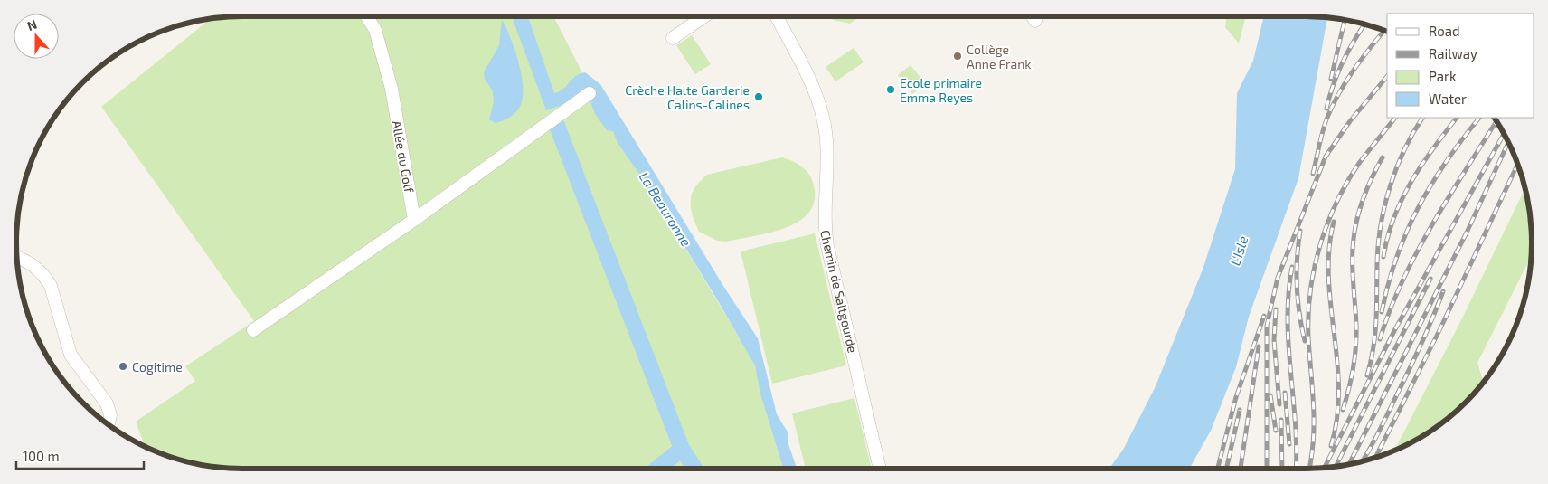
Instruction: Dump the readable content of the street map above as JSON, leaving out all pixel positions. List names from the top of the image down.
{
  "streets": {
    "street": ["Allée du Golf", "Chemin de Saltgourde"]
  },
  "water": ["La Beauronne", "L'Isle"],
  "places": [
    "Collège Anne Frank",
    "Ecole primaire Emma Reyes",
    "Crèche Halte Garderie Calins-Calines",
    "Cogitime"
  ],
  "legend": [
    "Road",
    "Railway",
    "Park",
    "Water"
  ],
  "scale_bar": "100 m",
  "north": "top"
}
